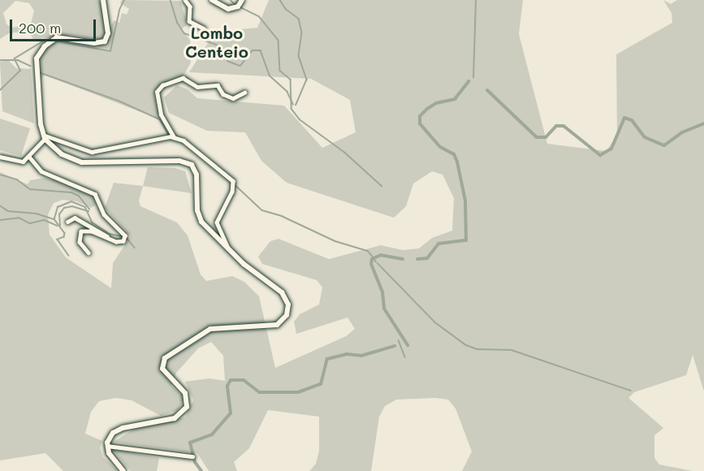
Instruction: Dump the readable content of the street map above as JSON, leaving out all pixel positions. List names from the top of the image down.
{
  "districts": ["Lombo Centeio"],
  "scale_bar": "200 m"
}
